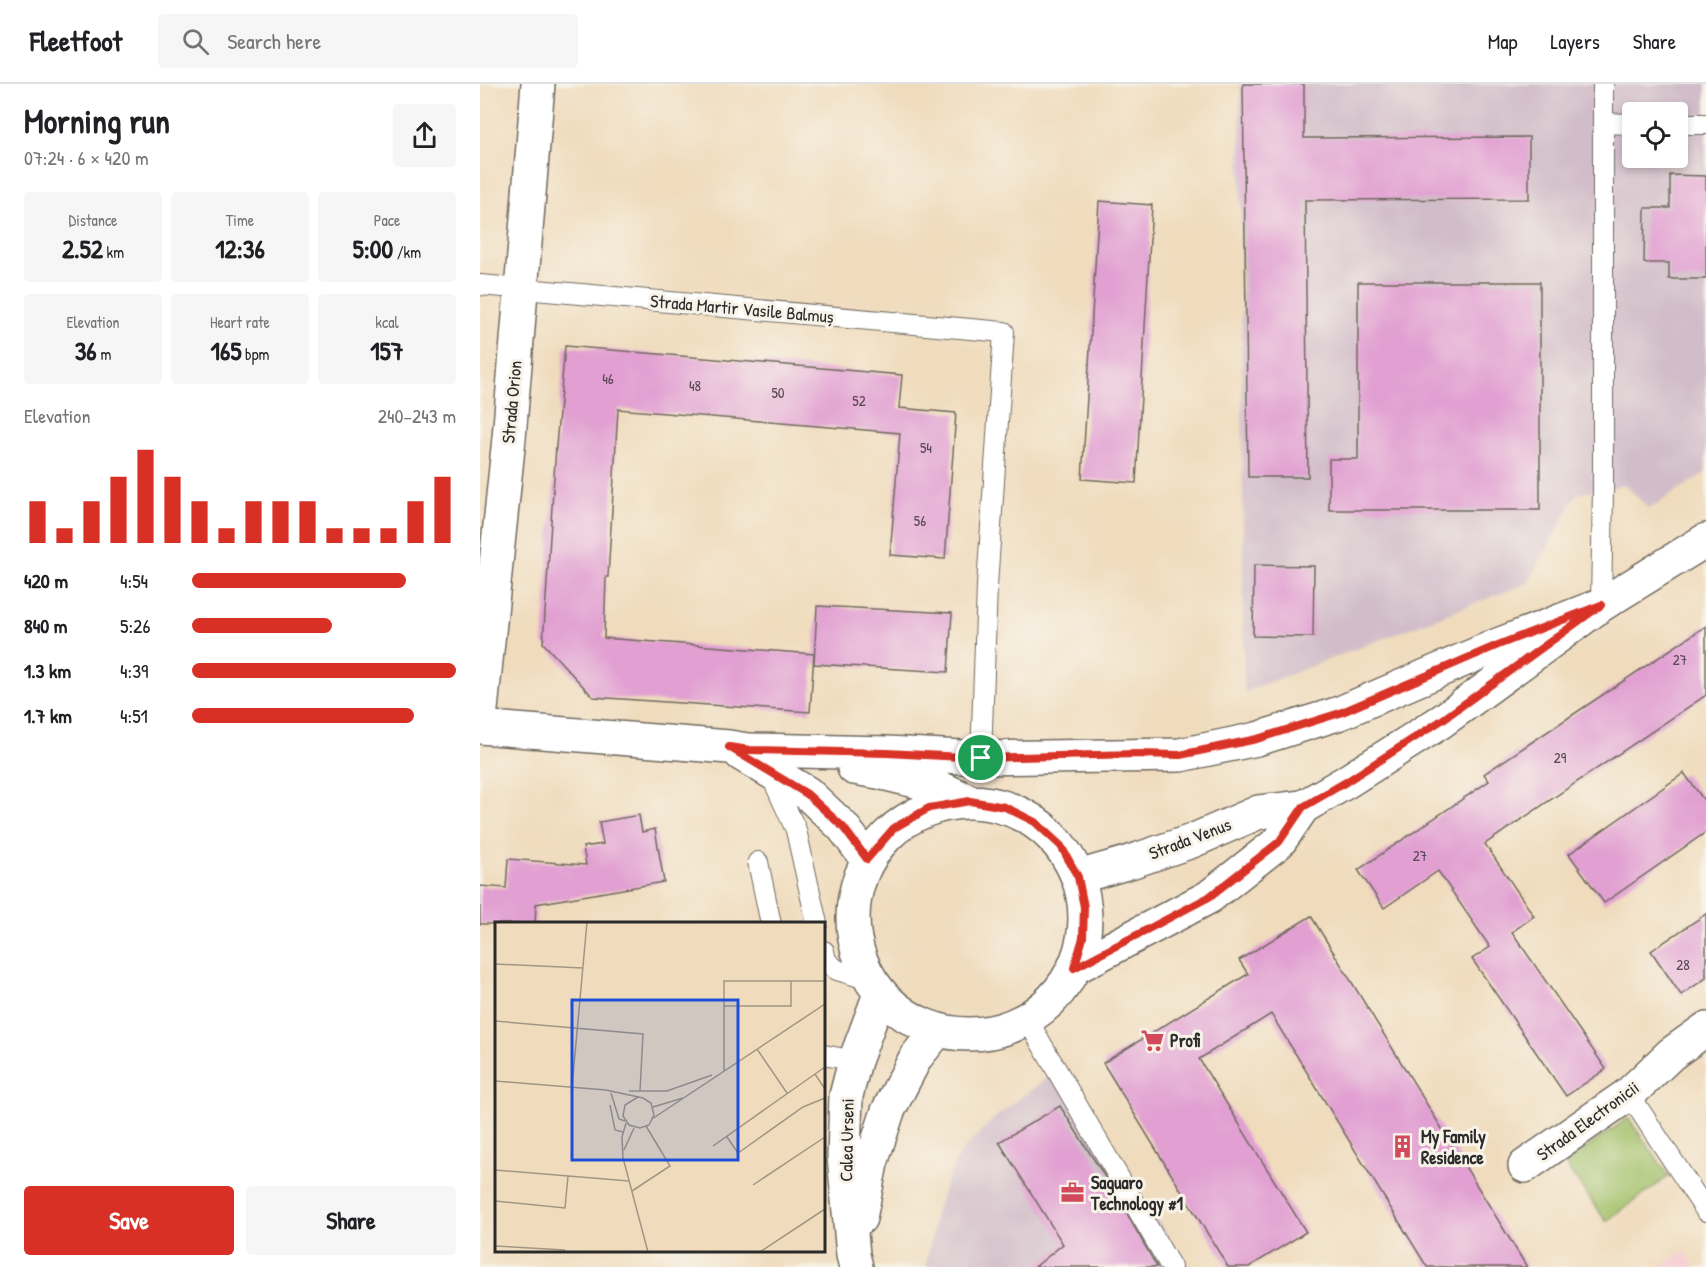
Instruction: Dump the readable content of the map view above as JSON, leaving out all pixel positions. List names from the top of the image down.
{
  "streets": {
    "main road": [
      "Strada Orion",
      "Strada Venus",
      "Strada Electronicii",
      "Calea Urseni"
    ],
    "lane": ["Strada Martir Vasile Balmuș"]
  },
  "crossings": [
    ["Strada Martir Vasile Balmuș", "Strada Orion"]
  ],
  "places": {
    "supermarket": ["Profi"],
    "building": ["My Family Residence"],
    "office": ["Saguaro Technology #1"]
  },
  "house_numbers": [
    "46",
    "48",
    "50",
    "52",
    "54",
    "56",
    "27",
    "29",
    "27",
    "28"
  ],
  "page": {
    "header": "Fleetfoot",
    "search": "Search here",
    "nav": ["Map", "Layers", "Share"],
    "heading": ["Morning run", "07:24 · 6 × 420 m"],
    "stats": [
      ["Distance", "2.52 km"],
      ["Time", "12:36"],
      ["Pace", "5:00 /km"],
      ["Elevation", "36 m"],
      ["Heart rate", "165 bpm"],
      ["kcal", "157"]
    ],
    "chart": ["Elevation", "240–243 m"],
    "list": [
      {
        "name": "420 m",
        "note": "4:54"
      },
      {
        "name": "840 m",
        "note": "5:26"
      },
      {
        "name": "1.3 km",
        "note": "4:39"
      },
      {
        "name": "1.7 km",
        "note": "4:51"
      }
    ],
    "buttons": ["Save", "Share"]
  }
}
